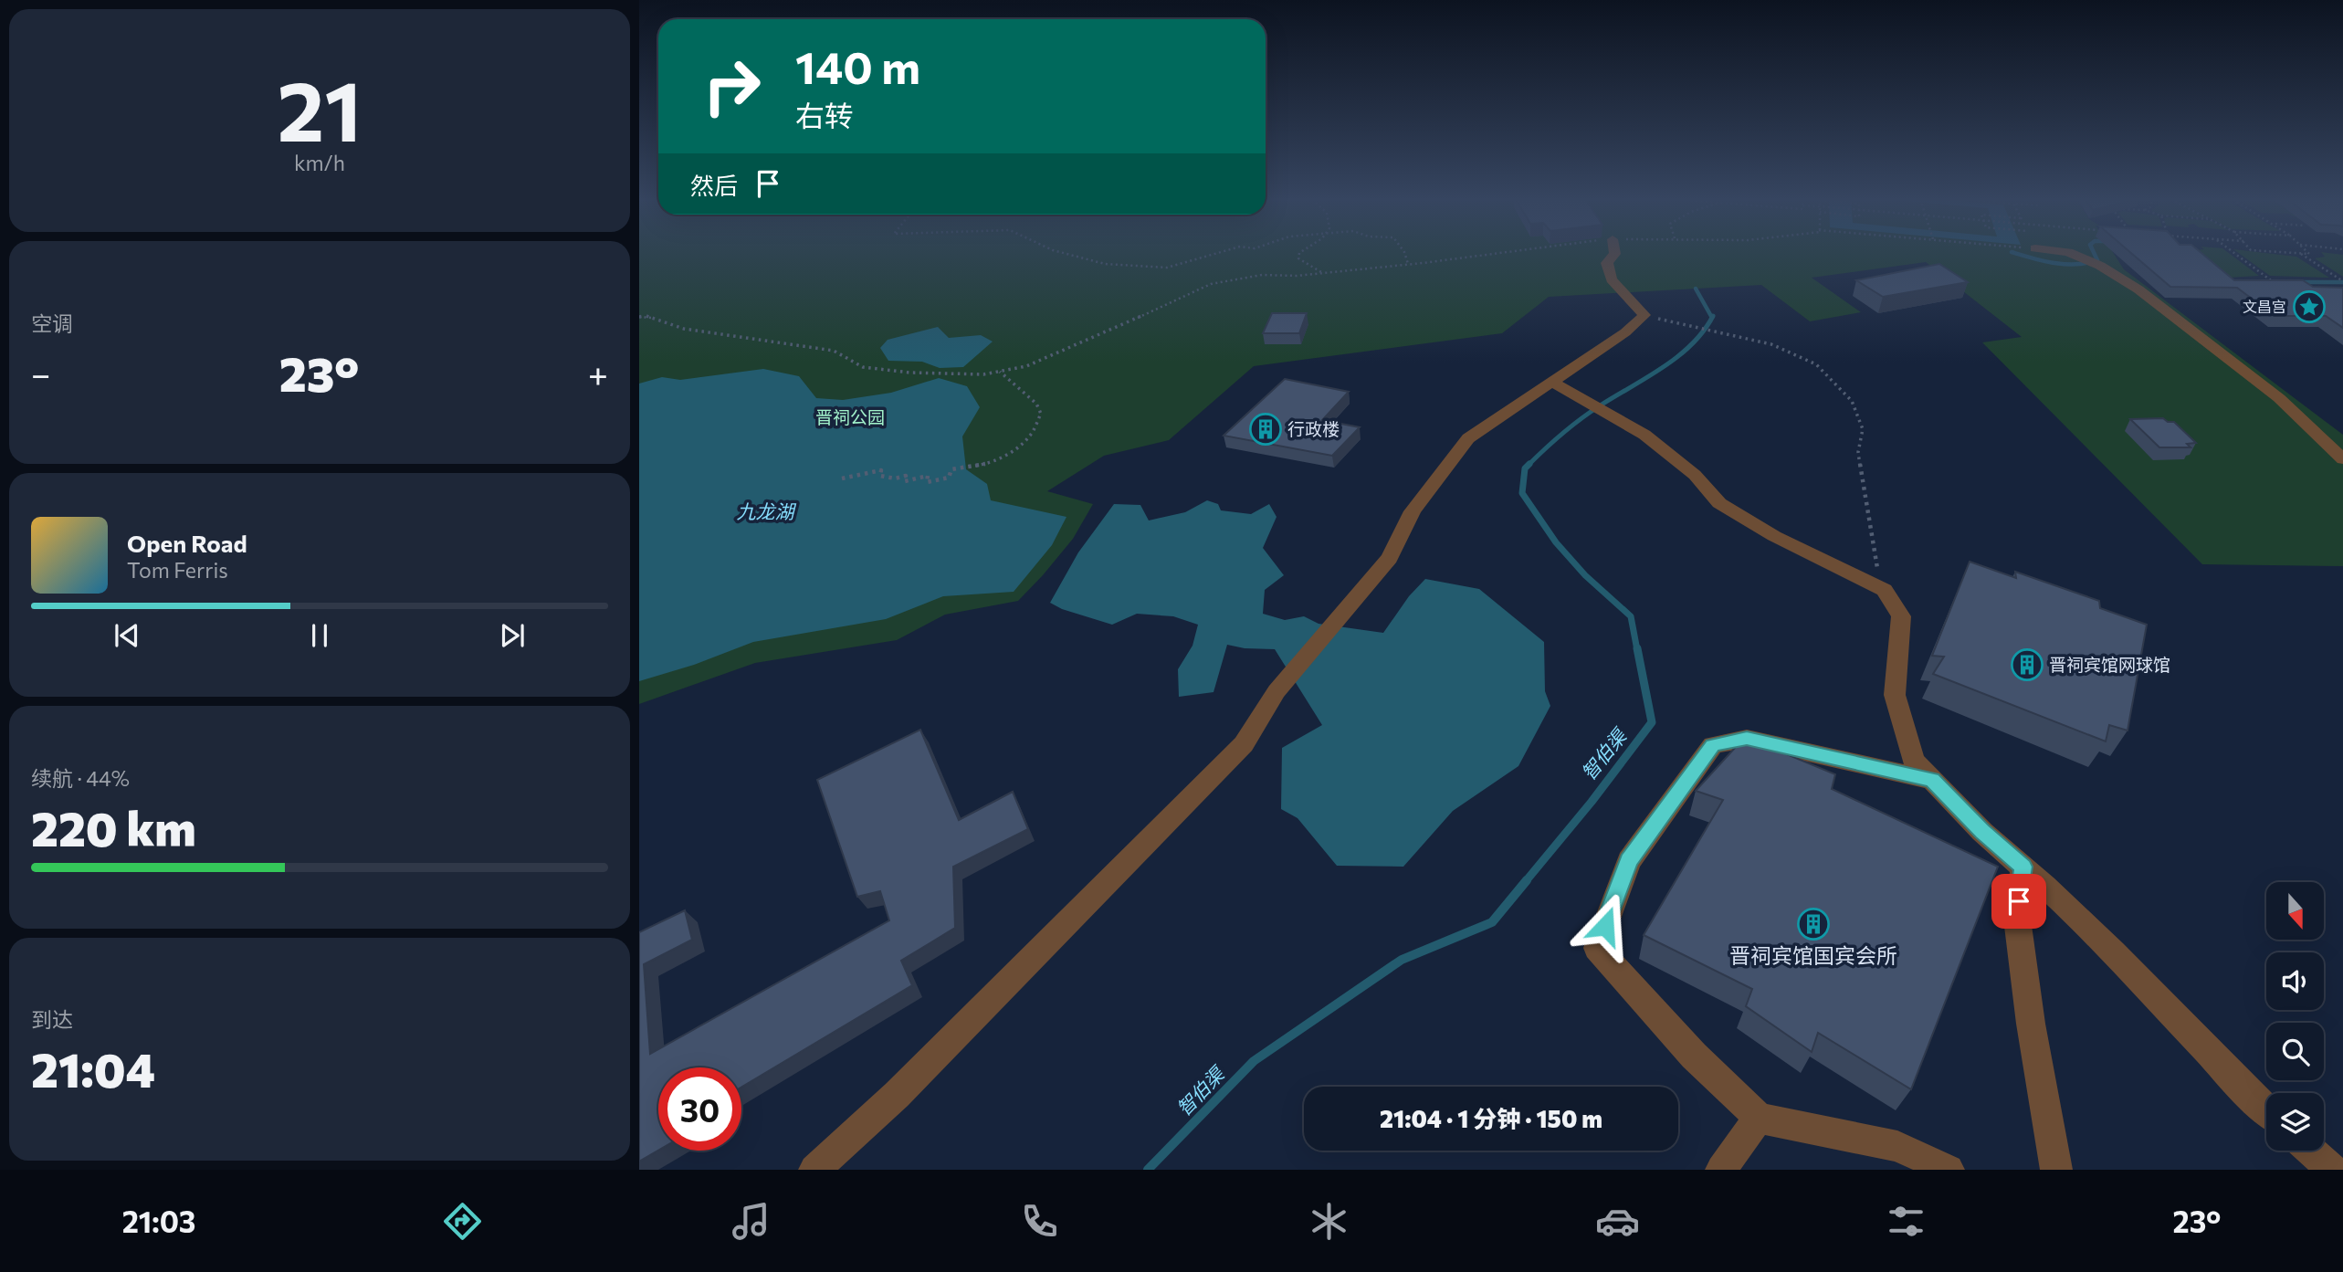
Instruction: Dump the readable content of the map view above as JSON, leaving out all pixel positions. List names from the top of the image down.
{
  "water": ["九龙湖", "智伯渠"],
  "parks": ["晋祠公园"],
  "places": {
    "place": ["文昌宫"],
    "building": ["行政楼", "晋祠宾馆网球馆", "晋祠宾馆国宾会所"]
  },
  "north": "bottom",
  "page": {
    "tile": [
      ["21", "km/h"],
      "空调",
      ["续航 · 44%", "220 km"],
      ["到达", "21:04"]
    ],
    "turn": ["140 m", "右转"],
    "then": "然后",
    "heat": ["−", "23°", "+"],
    "song": ["Open Road", "Tom Ferris"],
    "limit": "30",
    "trip": "21:04 · 1 分钟 · 150 m",
    "tabs": ["21:03", "23°"]
  }
}
